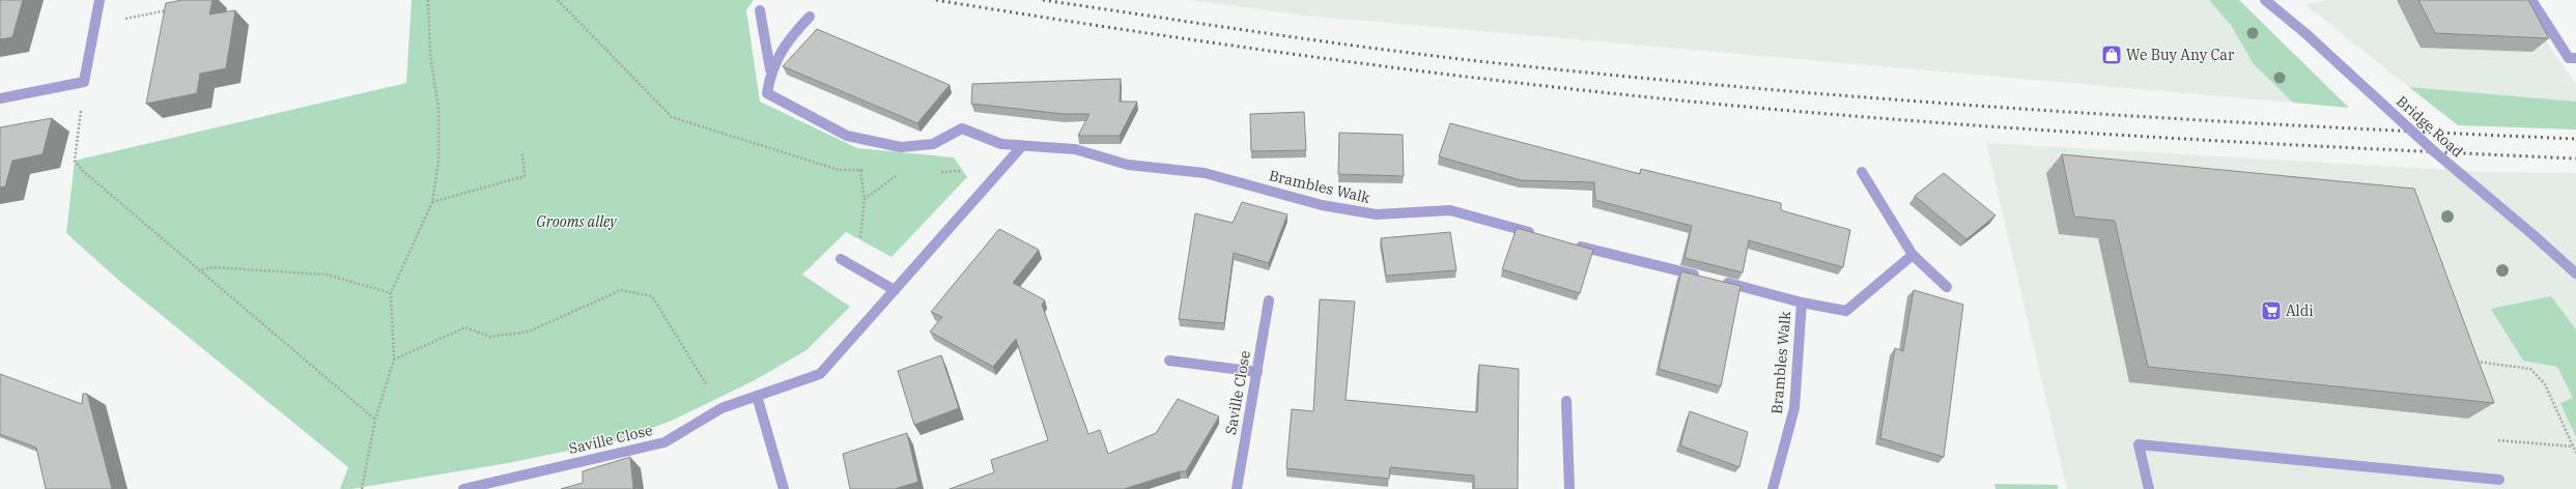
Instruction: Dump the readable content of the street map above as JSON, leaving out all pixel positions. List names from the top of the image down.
{
  "streets": {
    "street": ["Bridge Road", "Brambles Walk", "Saville Close"]
  },
  "crossings": [
    ["Brambles Walk", "Saville Close"]
  ],
  "parks": ["Grooms alley"],
  "places": {
    "shop": ["We Buy Any Car"],
    "supermarket": ["Aldi"]
  }
}
